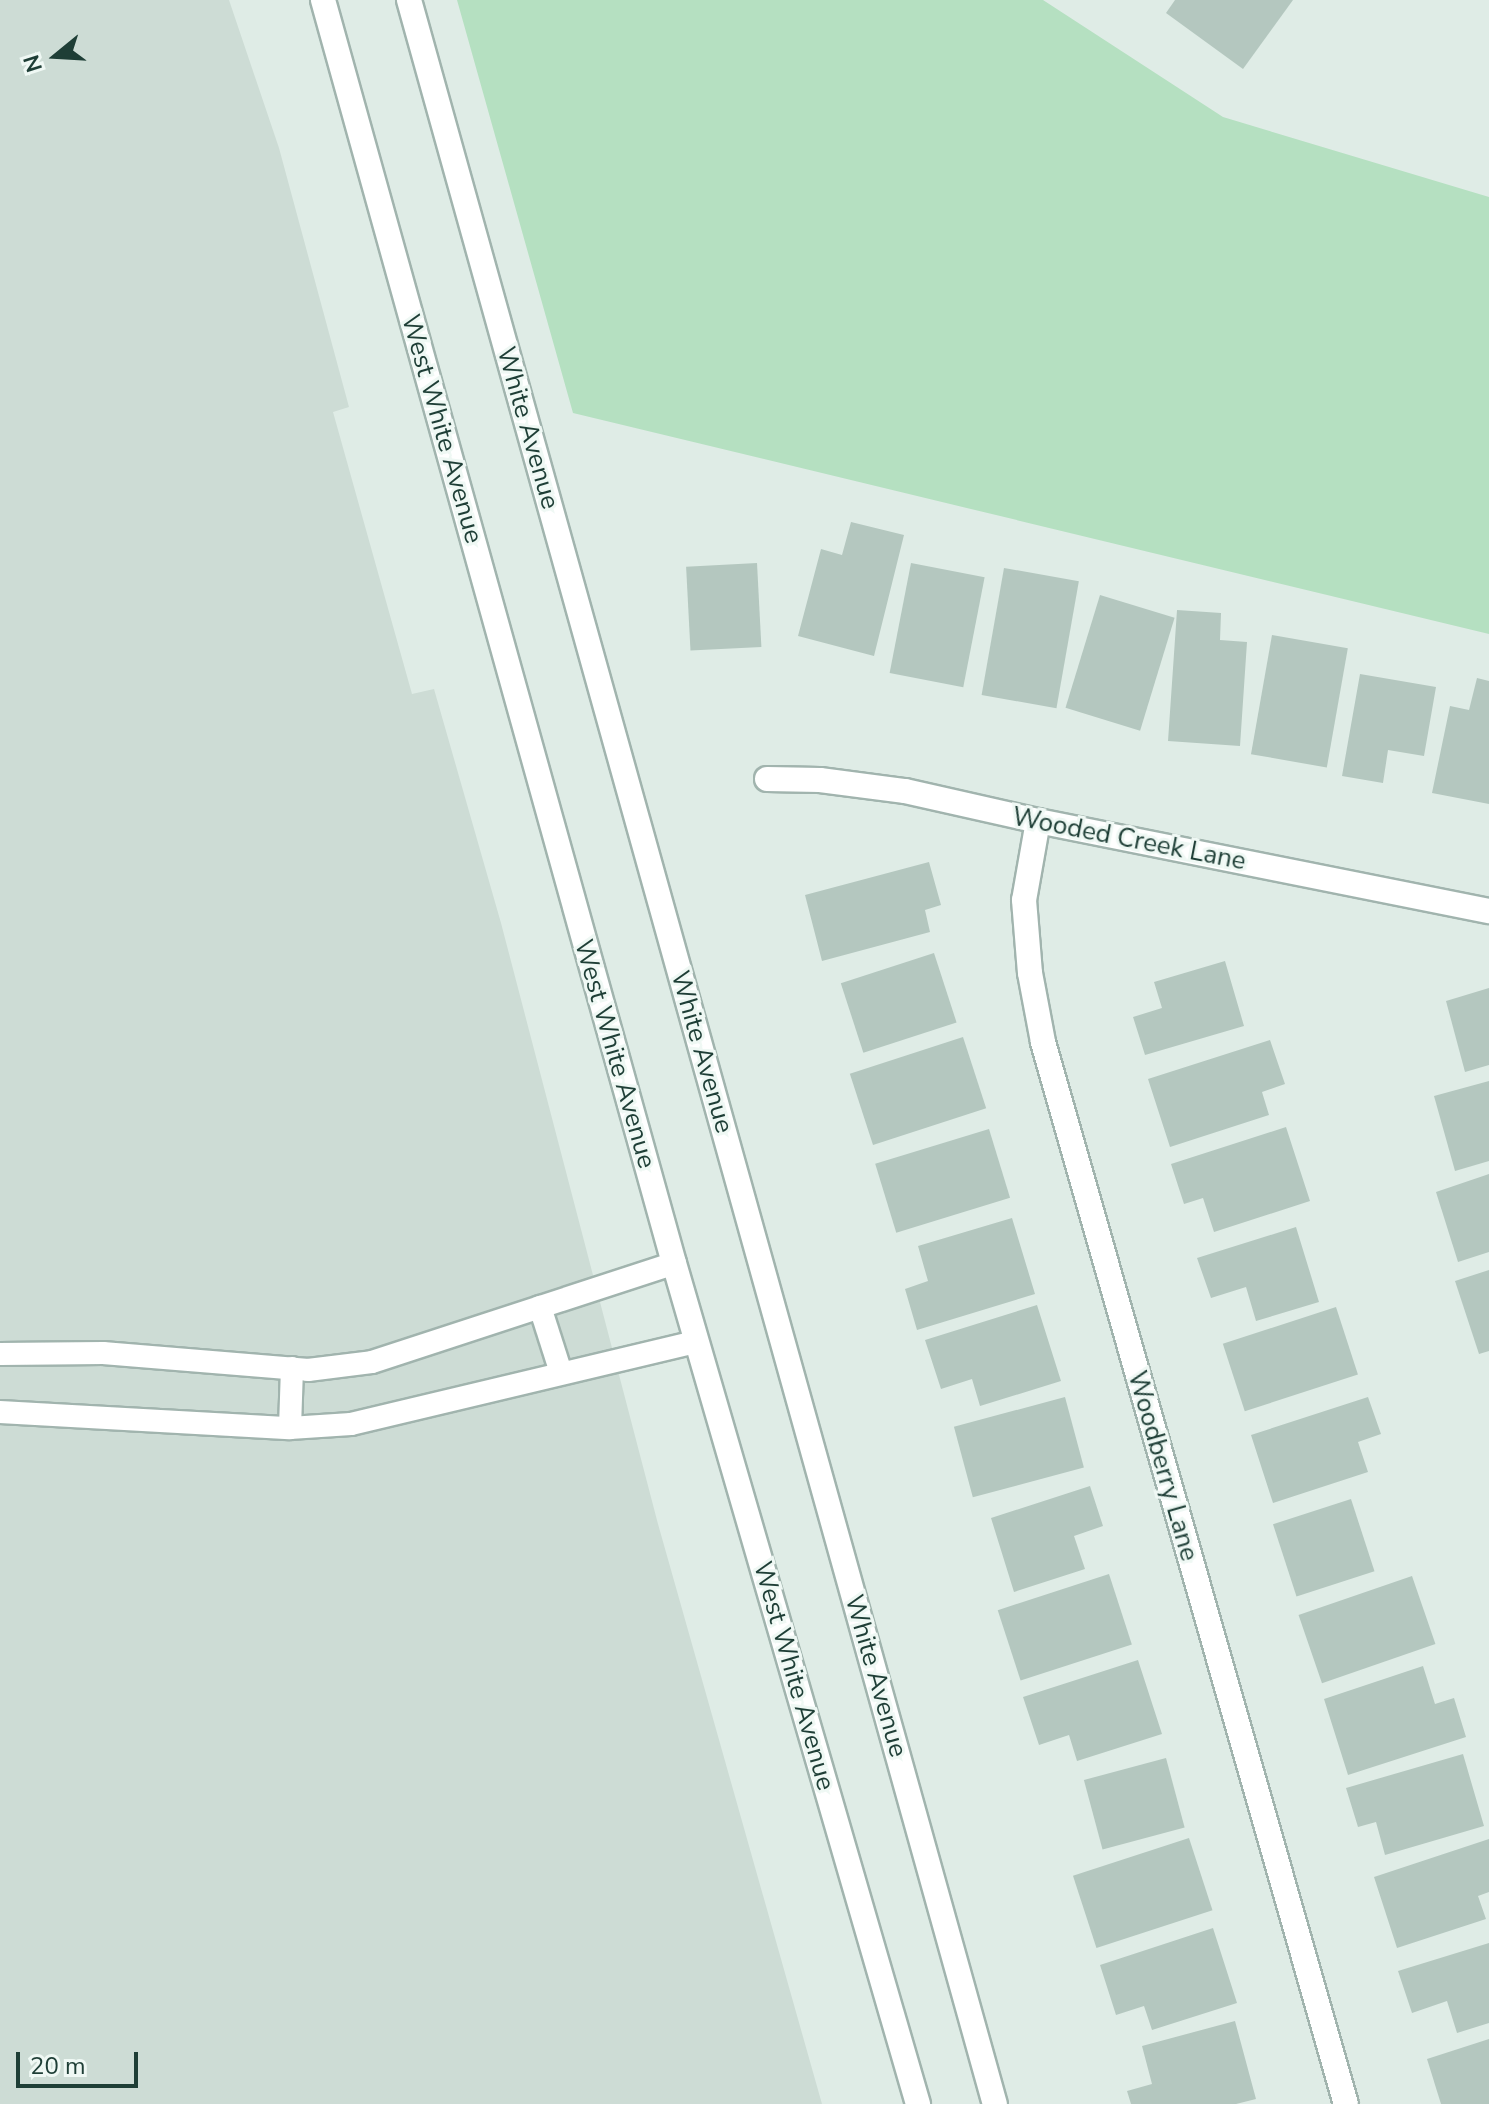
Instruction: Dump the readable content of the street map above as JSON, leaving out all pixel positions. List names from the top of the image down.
{
  "streets": {
    "main road": [
      "White Avenue",
      "West White Avenue",
      "Wooded Creek Lane",
      "Woodberry Lane"
    ]
  },
  "crossings": [
    ["Wooded Creek Lane", "Woodberry Lane"]
  ],
  "scale_bar": "20 m",
  "north": "left"
}
